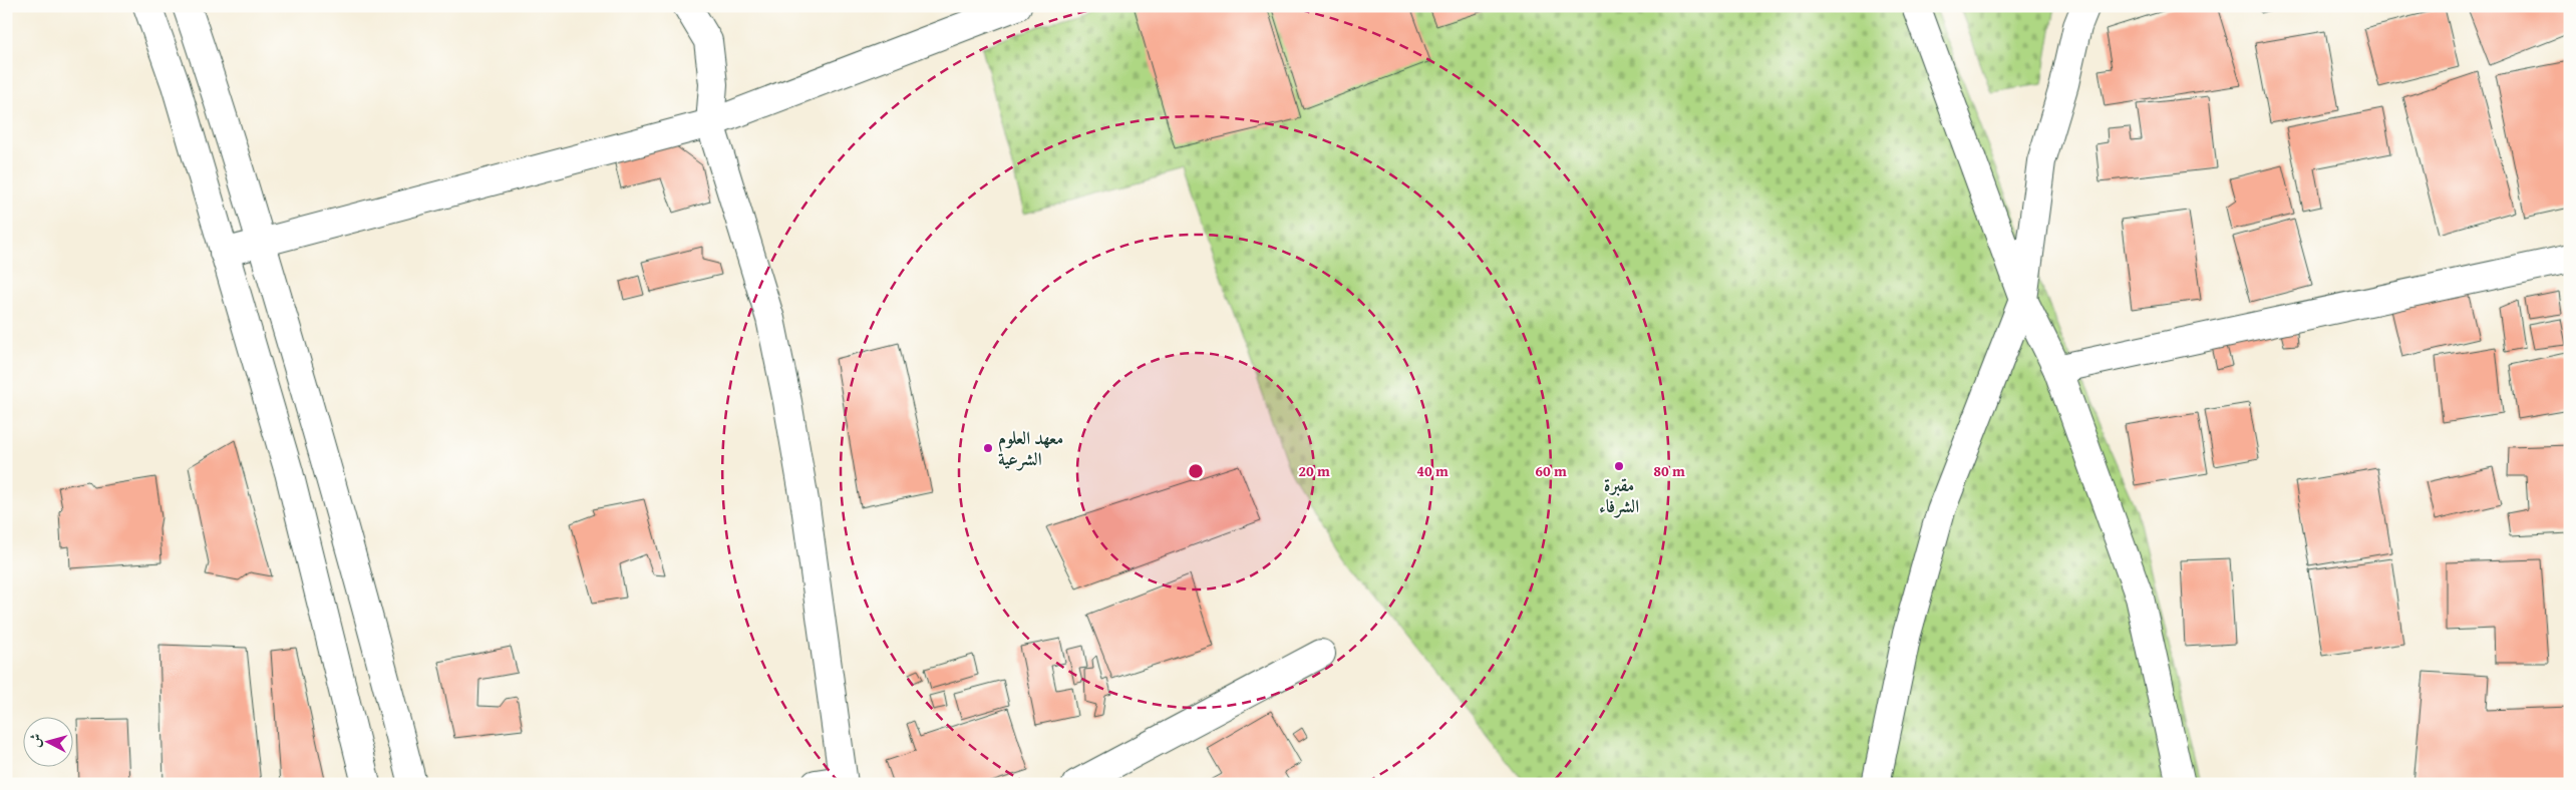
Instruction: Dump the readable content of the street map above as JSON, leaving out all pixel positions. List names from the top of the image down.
{
  "places": ["معهد العلوم الشرعية", "مقبرة الشرفاء"],
  "north": "left",
  "rings": [
    "20 m",
    "40 m",
    "60 m",
    "80 m"
  ]
}
